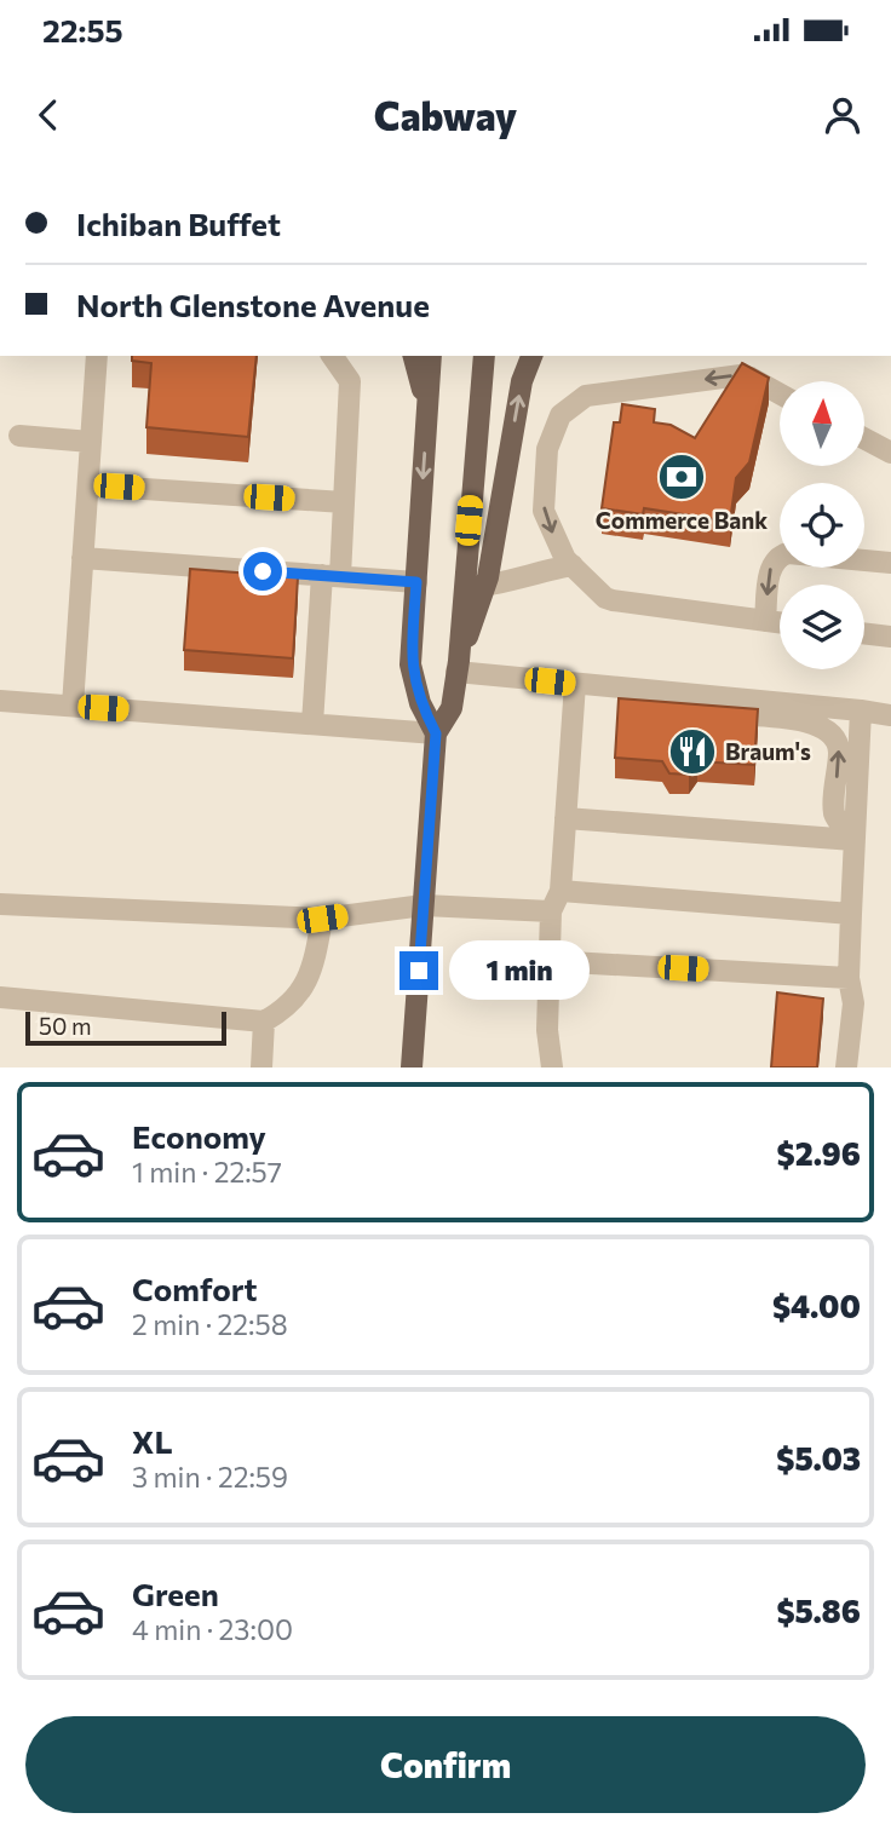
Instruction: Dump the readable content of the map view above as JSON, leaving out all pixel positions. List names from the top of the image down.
{
  "places": {
    "bank": ["Commerce Bank"],
    "restaurant": ["Braum's"]
  },
  "scale_bar": "50 m",
  "north": "top",
  "page": {
    "status": "22:55",
    "header": "Cabway",
    "banner": ["Ichiban Buffet", "North Glenstone Avenue"],
    "bubble": "1 min",
    "scale": "50 m",
    "list": [
      {
        "name": "Economy",
        "note": "1 min · 22:57",
        "value": "$2.96"
      },
      {
        "name": "Comfort",
        "note": "2 min · 22:58",
        "value": "$4.00"
      },
      {
        "name": "XL",
        "note": "3 min · 22:59",
        "value": "$5.03"
      },
      {
        "name": "Green",
        "note": "4 min · 23:00",
        "value": "$5.86"
      }
    ],
    "buttons": "Confirm"
  }
}
